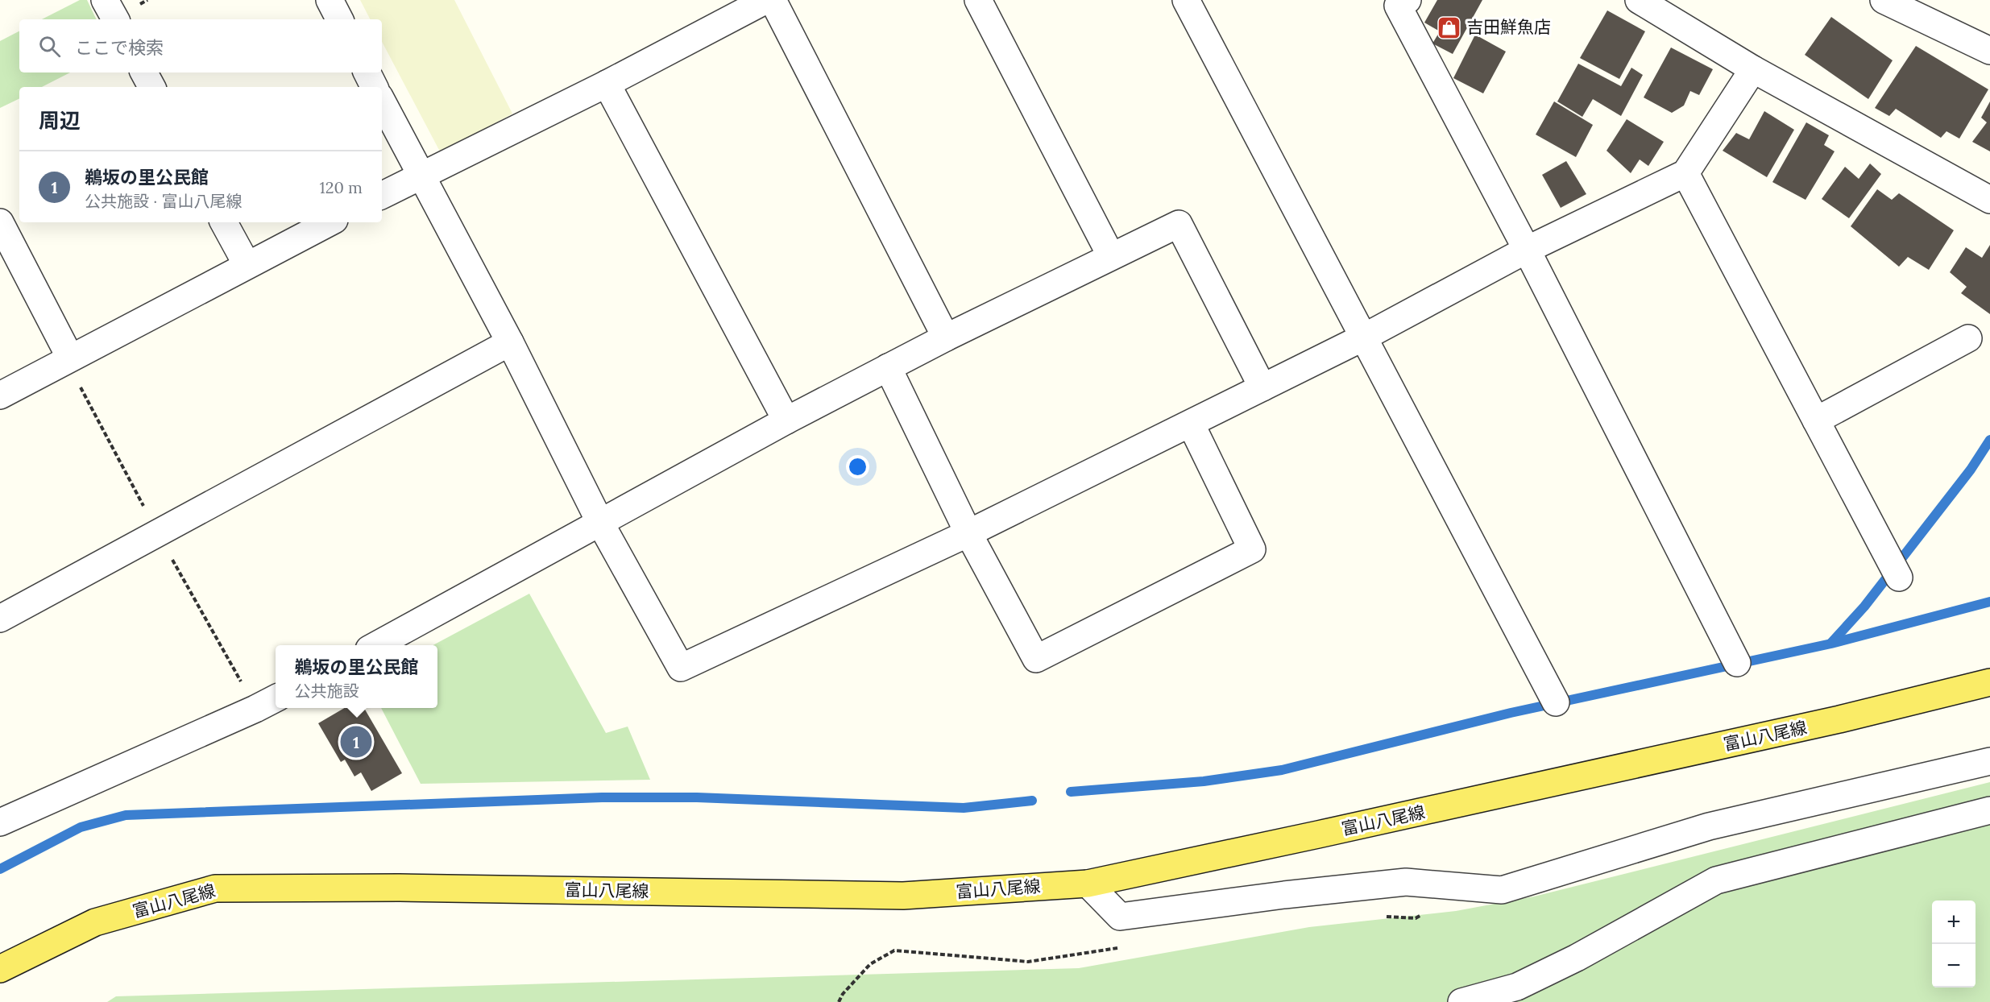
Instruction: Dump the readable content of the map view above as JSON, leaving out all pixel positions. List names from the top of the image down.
{
  "streets": {
    "main road": ["富山八尾線"]
  },
  "places": {
    "shop": ["吉田鮮魚店"]
  },
  "page": {
    "search": "ここで検索",
    "heading": "周辺",
    "list": [
      {
        "mark": "1",
        "name": "鵜坂の里公民館",
        "note": "公共施設 · 富山八尾線",
        "value": "120 m"
      }
    ],
    "popup": ["鵜坂の里公民館", "公共施設"],
    "pins": "1",
    "map_buttons": ["+", "−"]
  }
}
